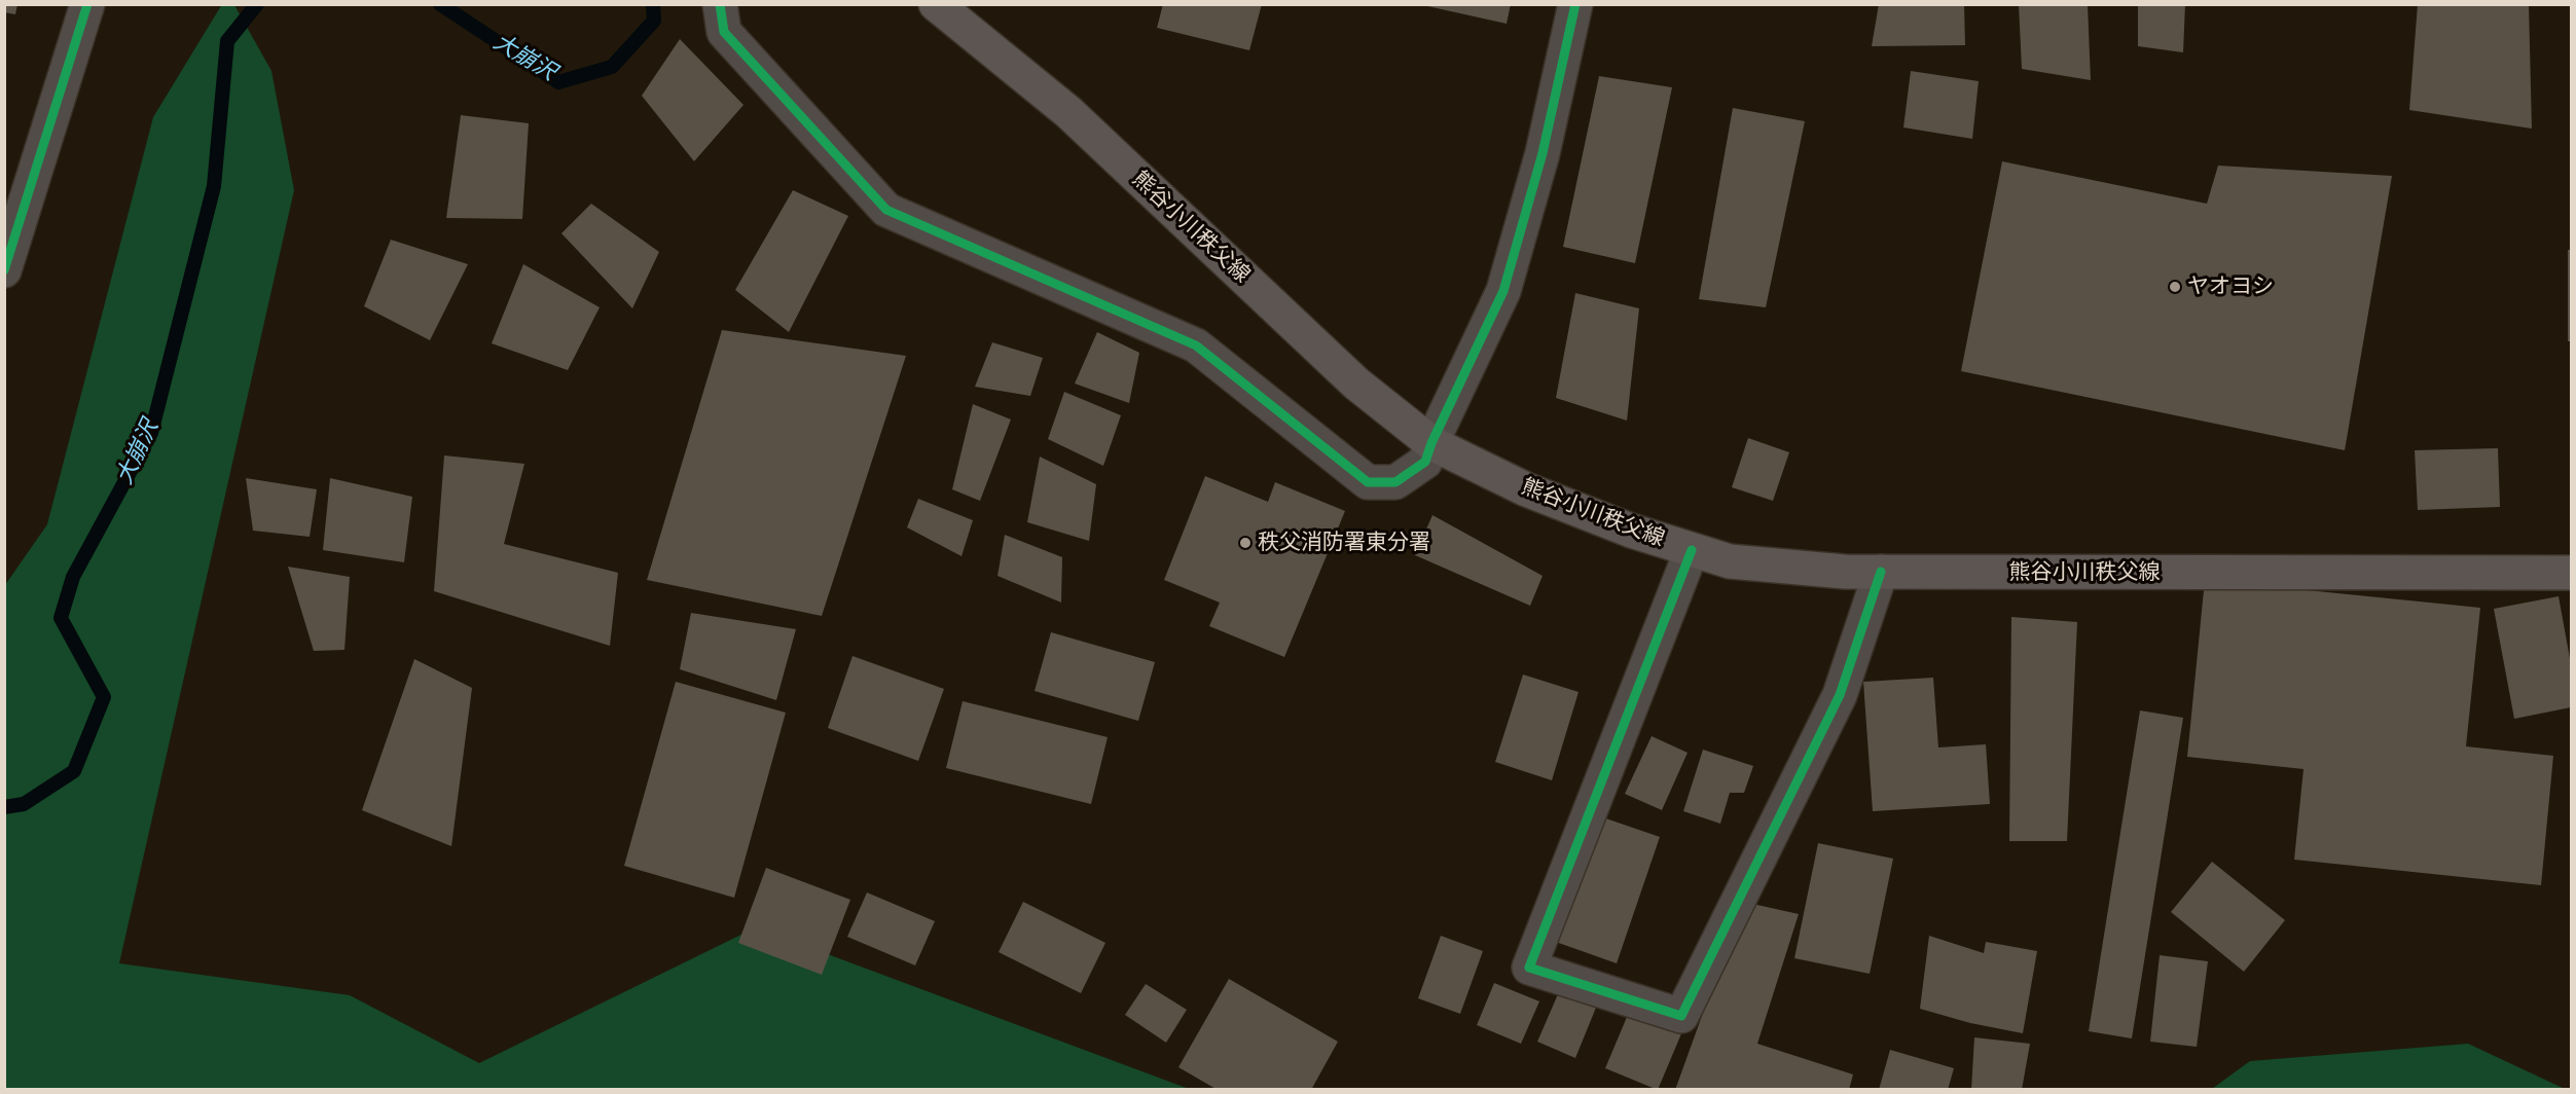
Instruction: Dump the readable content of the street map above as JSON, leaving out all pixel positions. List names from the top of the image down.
{
  "streets": {
    "main road": ["熊谷小川秩父線"]
  },
  "water": ["大崩沢"],
  "places": ["ヤオヨシ", "秩父消防署東分署"]
}
